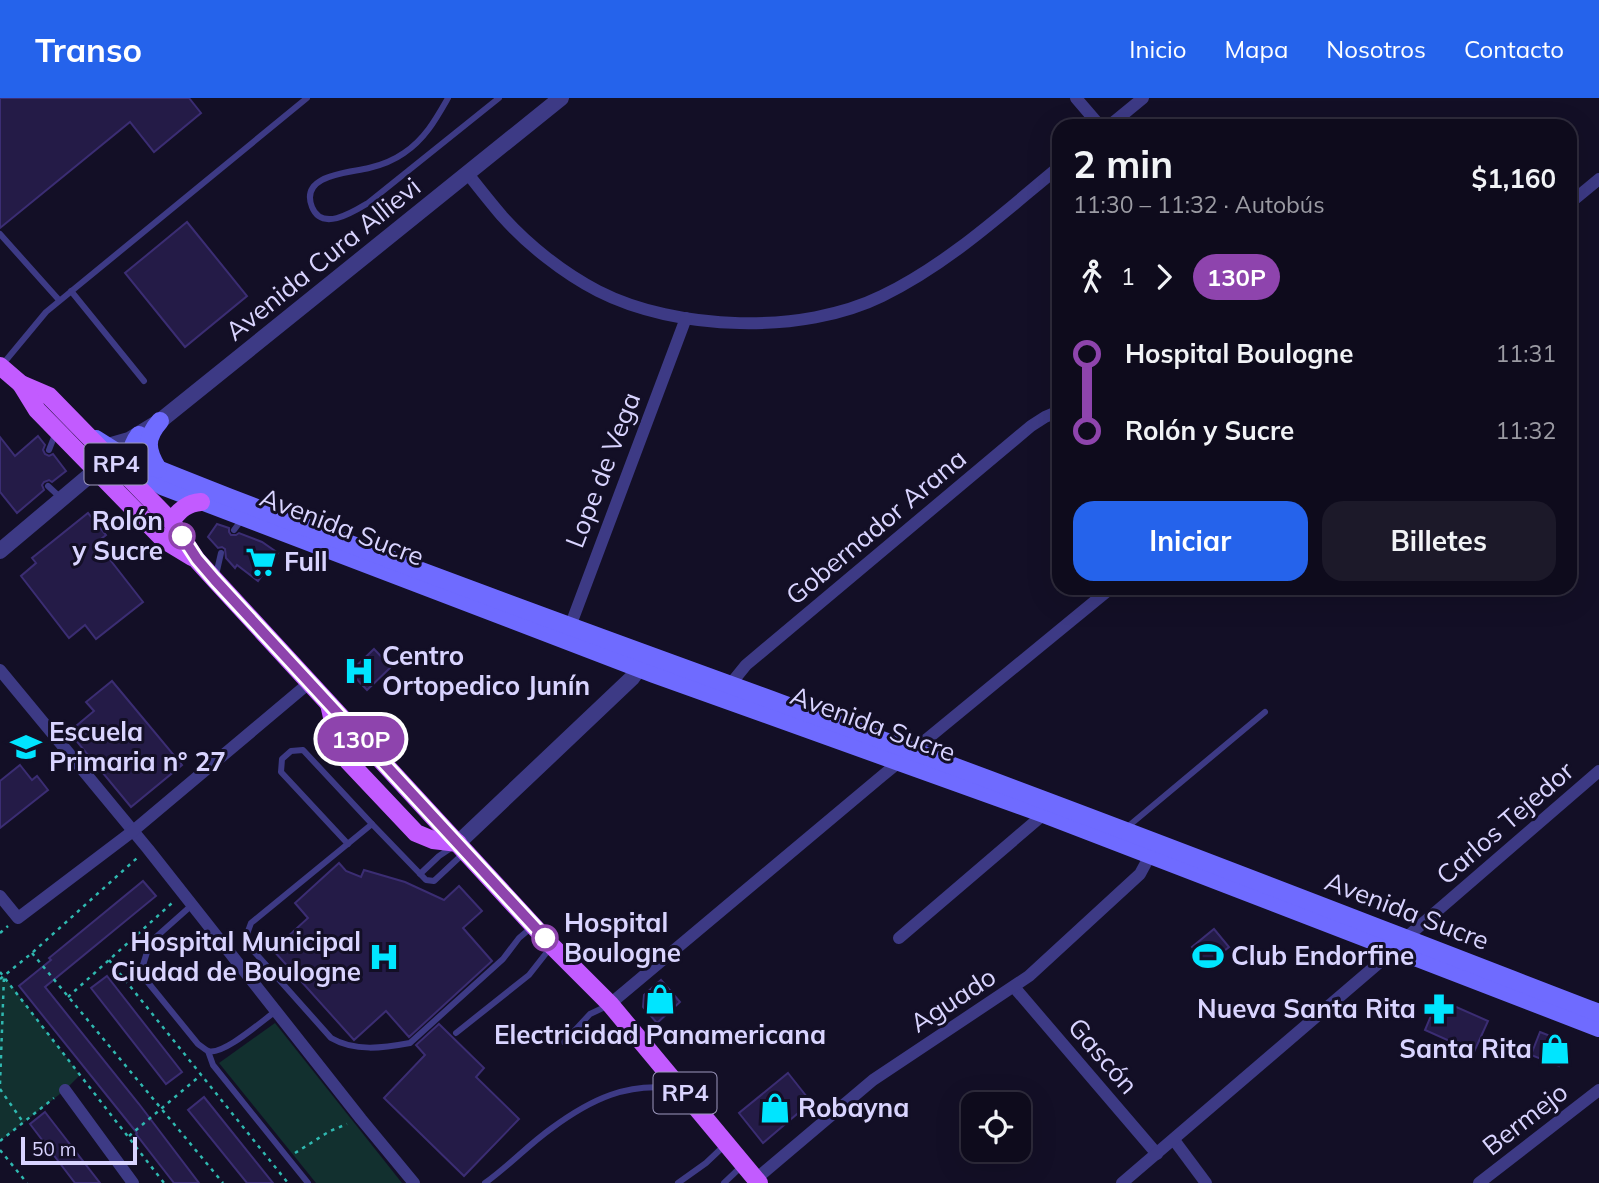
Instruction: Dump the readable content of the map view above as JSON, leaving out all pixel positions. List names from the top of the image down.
{
  "streets": {
    "main road": ["RP4", "Avenida Sucre"],
    "street": [
      "Avenida Cura Allievi",
      "Lope de Vega",
      "Gobernador Arana",
      "Carlos Tejedor",
      "Aguado",
      "Gascón",
      "Bermejo"
    ]
  },
  "crossings": [
    ["Avenida Cura Allievi", "Avenida Sucre"],
    ["RP4", "Avenida Sucre"],
    ["RP4", "Aguado"],
    ["Lope de Vega", "Avenida Sucre"],
    ["Avenida Sucre", "Gobernador Arana"],
    ["Avenida Sucre", "Carlos Tejedor"],
    ["Avenida Sucre", "Aguado"],
    ["Carlos Tejedor", "Gascón"],
    ["Aguado", "Gascón"]
  ],
  "places": {
    "other": ["Rolón y Sucre", "Hospital Boulogne"],
    "supermarket": ["Full"],
    "hospital": ["Centro Ortopedico Junín", "Hospital Municipal Ciudad de Boulogne"],
    "school or university": ["Escuela Primaria n° 27"],
    "sports": ["Club Endorfine"],
    "shop": ["Electricidad Panamericana", "Santa Rita", "Robayna"],
    "pharmacy": ["Nueva Santa Rita"]
  },
  "lines": ["bus line 130P"],
  "scale_bar": "50 m",
  "page": {
    "header": "Transo",
    "nav": [
      "Inicio",
      "Mapa",
      "Nosotros",
      "Contacto"
    ],
    "on_map": "130P",
    "heading": ["2 min", "11:30 – 11:32 · Autobús", "$1,160"],
    "legs": ["1", "130P"],
    "list": [
      {
        "name": "Hospital Boulogne",
        "value": "11:31"
      },
      {
        "name": "Rolón y Sucre",
        "value": "11:32"
      }
    ],
    "buttons": ["Iniciar", "Billetes"],
    "scale": "50 m"
  }
}
